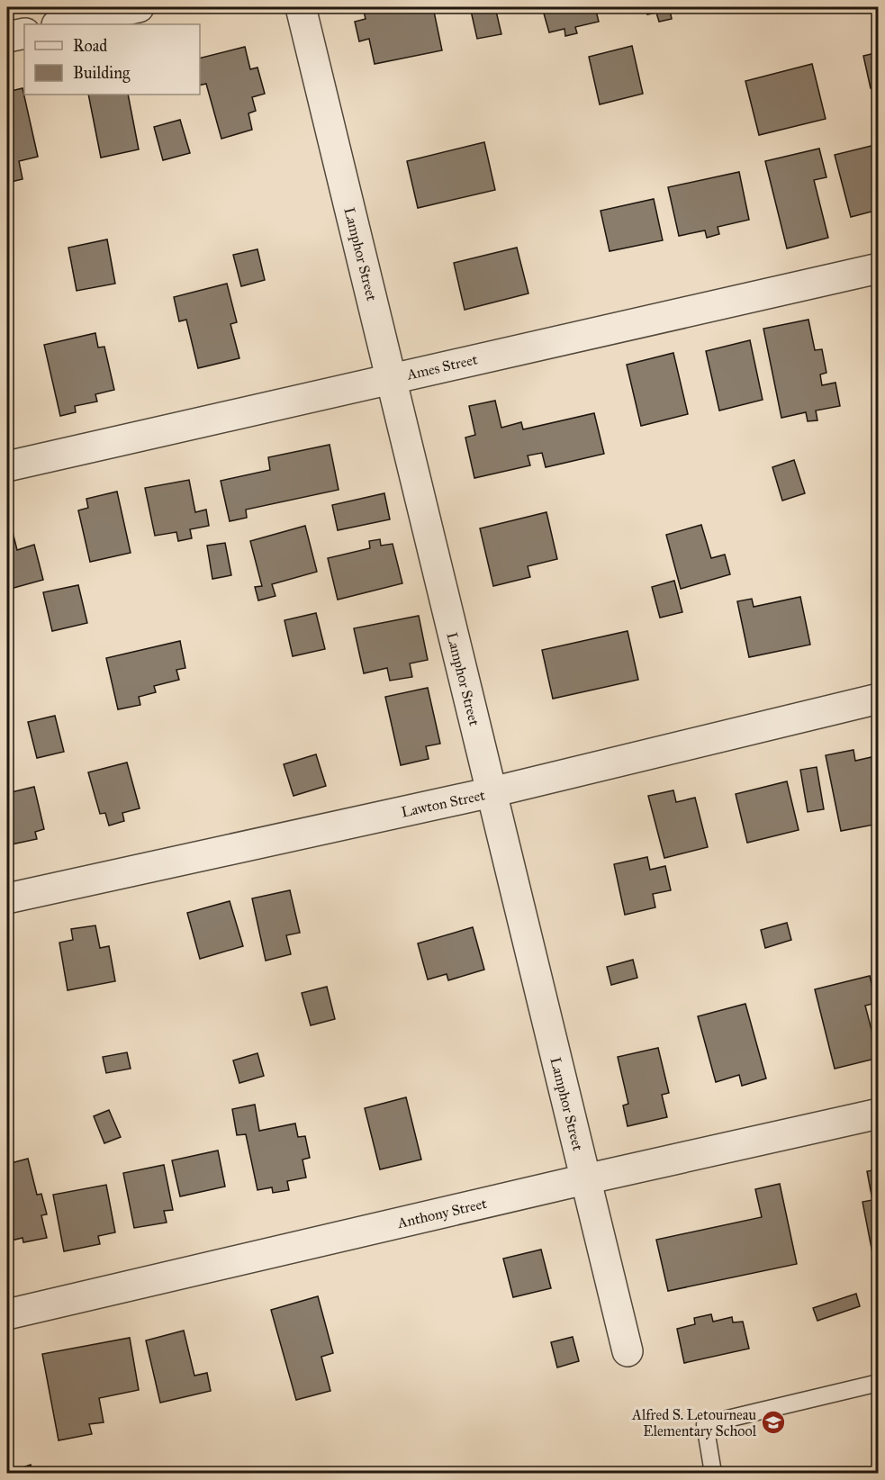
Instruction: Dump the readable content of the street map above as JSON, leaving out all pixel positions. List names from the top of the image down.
{
  "streets": {
    "street": [
      "Lamphor Street",
      "Ames Street",
      "Lawton Street",
      "Anthony Street"
    ]
  },
  "crossings": [
    ["Lamphor Street", "Ames Street"],
    ["Lamphor Street", "Lawton Street"],
    ["Lamphor Street", "Anthony Street"]
  ],
  "places": {
    "school or university": ["Alfred S. Letourneau Elementary School"]
  },
  "legend": ["Road", "Building"]
}
